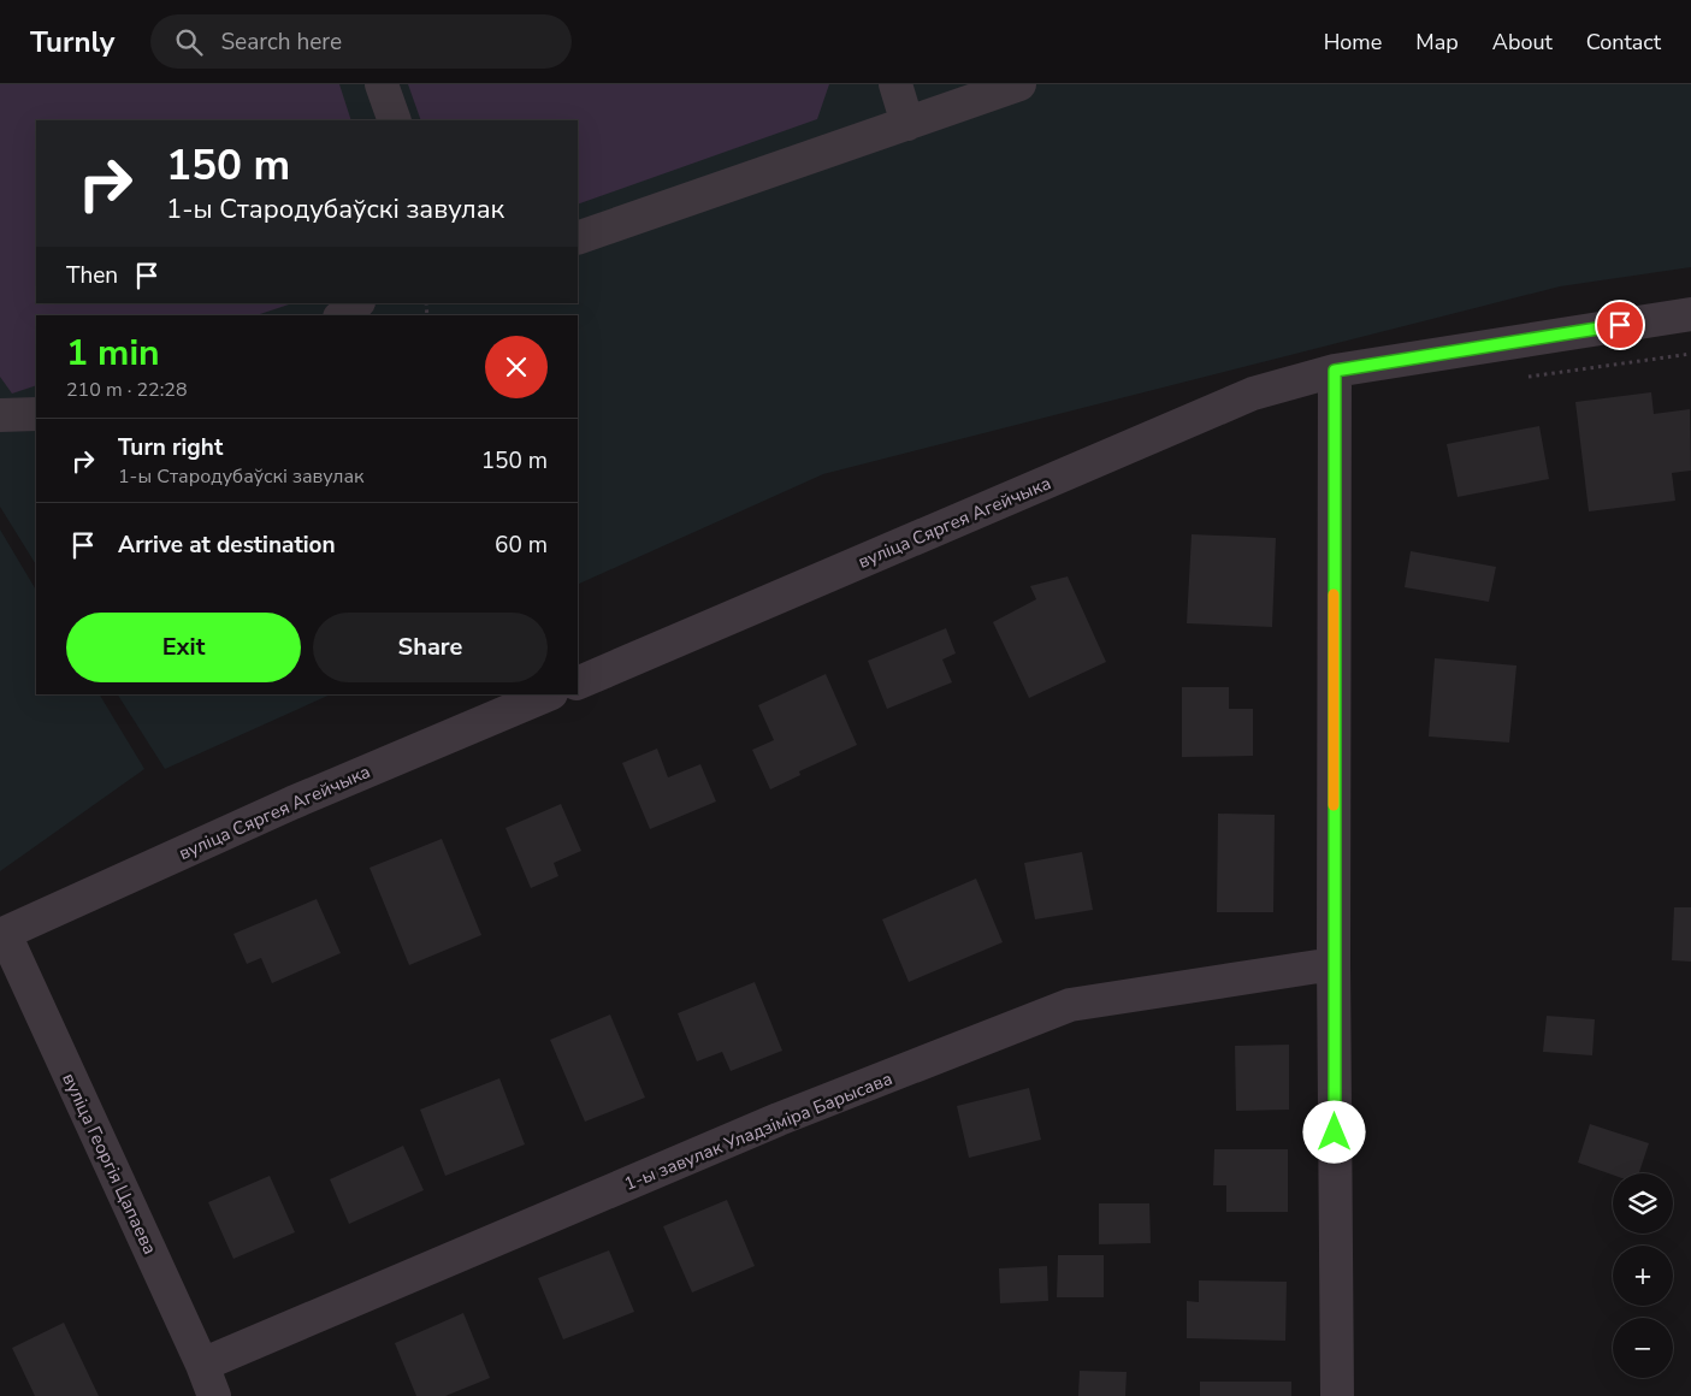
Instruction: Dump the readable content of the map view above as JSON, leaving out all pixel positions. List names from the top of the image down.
{
  "streets": {
    "street": ["вуліца Сяргея Агейчыка", "1-ы завулак Уладзіміра Барысава", "вуліца Георгія Цапаева"]
  },
  "crossings": [
    ["вуліца Сяргея Агейчыка", "вуліца Георгія Цапаева"],
    ["1-ы завулак Уладзіміра Барысава", "вуліца Георгія Цапаева"]
  ],
  "page": {
    "header": "Turnly",
    "search": "Search here",
    "nav": [
      "Home",
      "Map",
      "About",
      "Contact"
    ],
    "turn": ["150 m", "1-ы Стародубаўскі завулак"],
    "then": "Then",
    "heading": ["1 min", "210 m · 22:28"],
    "list": [
      {
        "name": "Turn right",
        "note": "1-ы Стародубаўскі завулак",
        "value": "150 m"
      },
      {
        "name": "Arrive at destination",
        "value": "60 m"
      }
    ],
    "buttons": ["Exit", "Share"],
    "map_buttons": ["+", "−"]
  }
}
